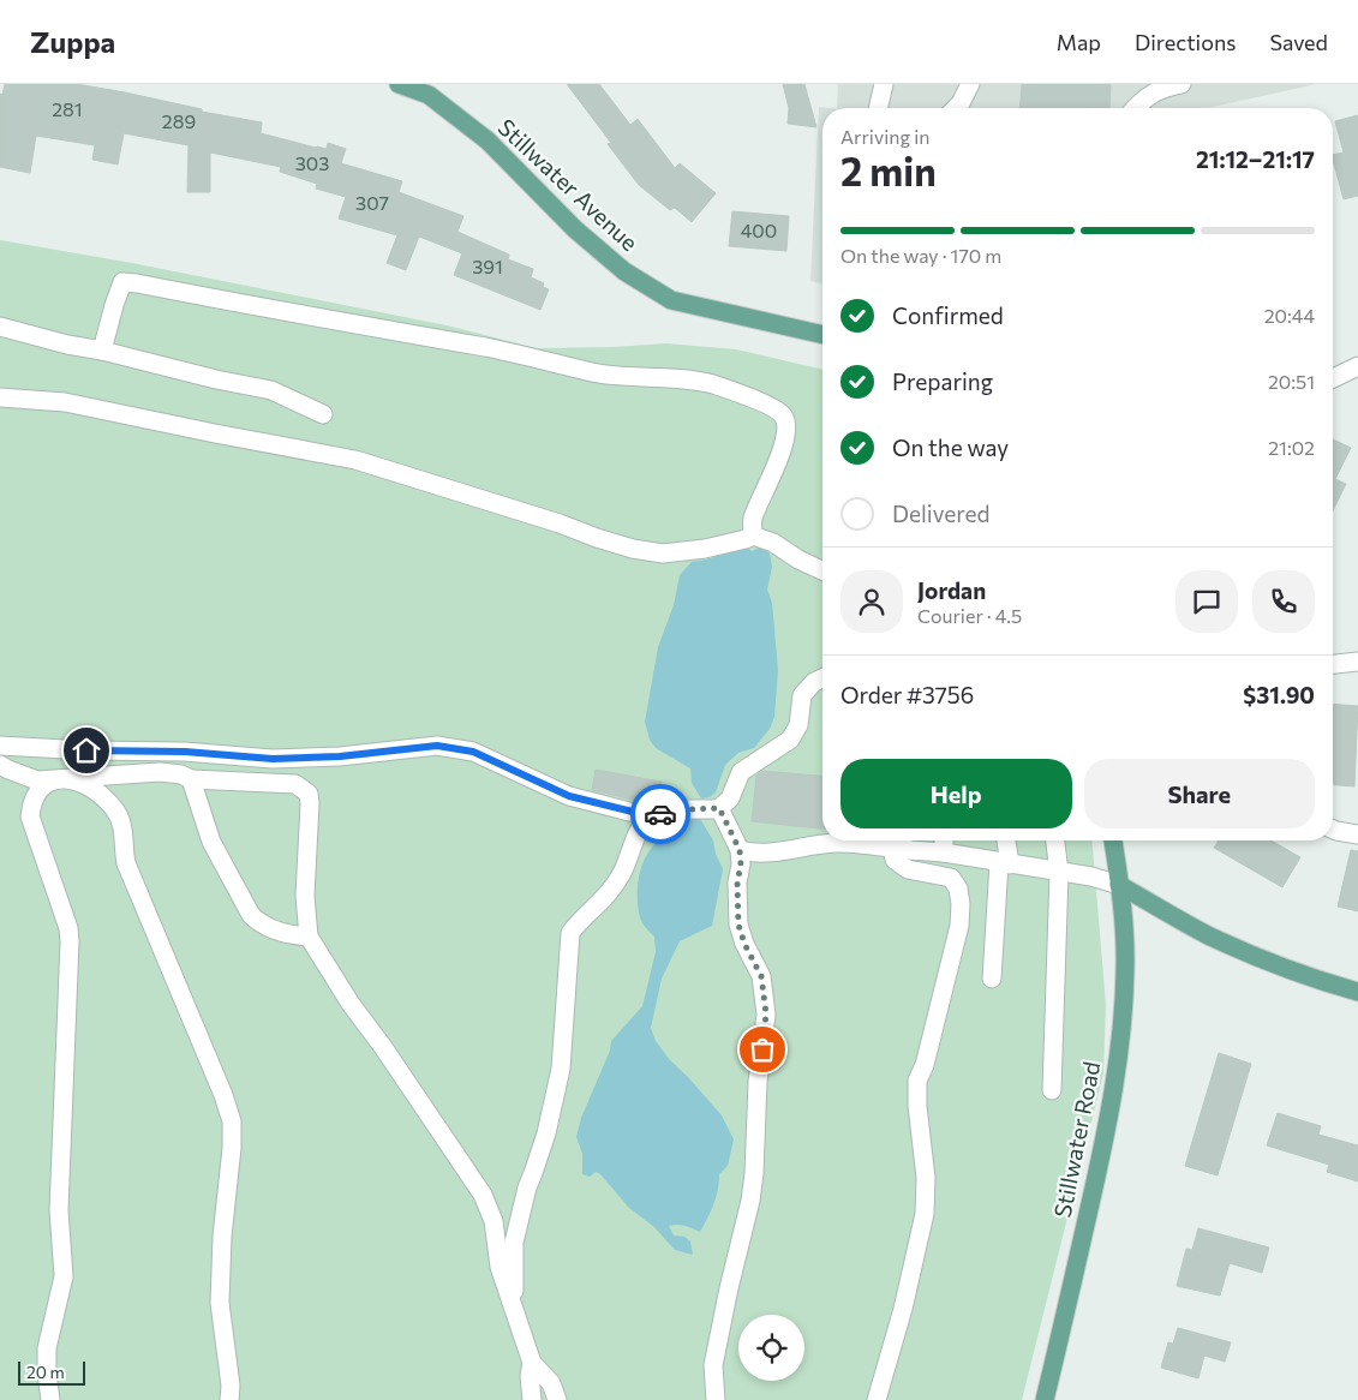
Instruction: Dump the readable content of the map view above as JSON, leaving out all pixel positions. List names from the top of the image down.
{
  "streets": {
    "main road": ["Stillwater Avenue", "Stillwater Road"]
  },
  "house_numbers": [
    "281",
    "289",
    "303",
    "307",
    "400",
    "391"
  ],
  "scale_bar": "20 m",
  "page": {
    "header": "Zuppa",
    "nav": ["Map", "Directions", "Saved"],
    "heading": ["2 min", "Arriving in", "21:12–21:17"],
    "panel": [
      "Jordan",
      "Courier · 4.5",
      "Order #3756",
      "$31.90"
    ],
    "bar": "On the way · 170 m",
    "list": [
      ["Confirmed", "20:44"],
      ["Preparing", "20:51"],
      ["On the way", "21:02"],
      "Delivered"
    ],
    "buttons": ["Help", "Share"],
    "scale": "20 m"
  }
}
